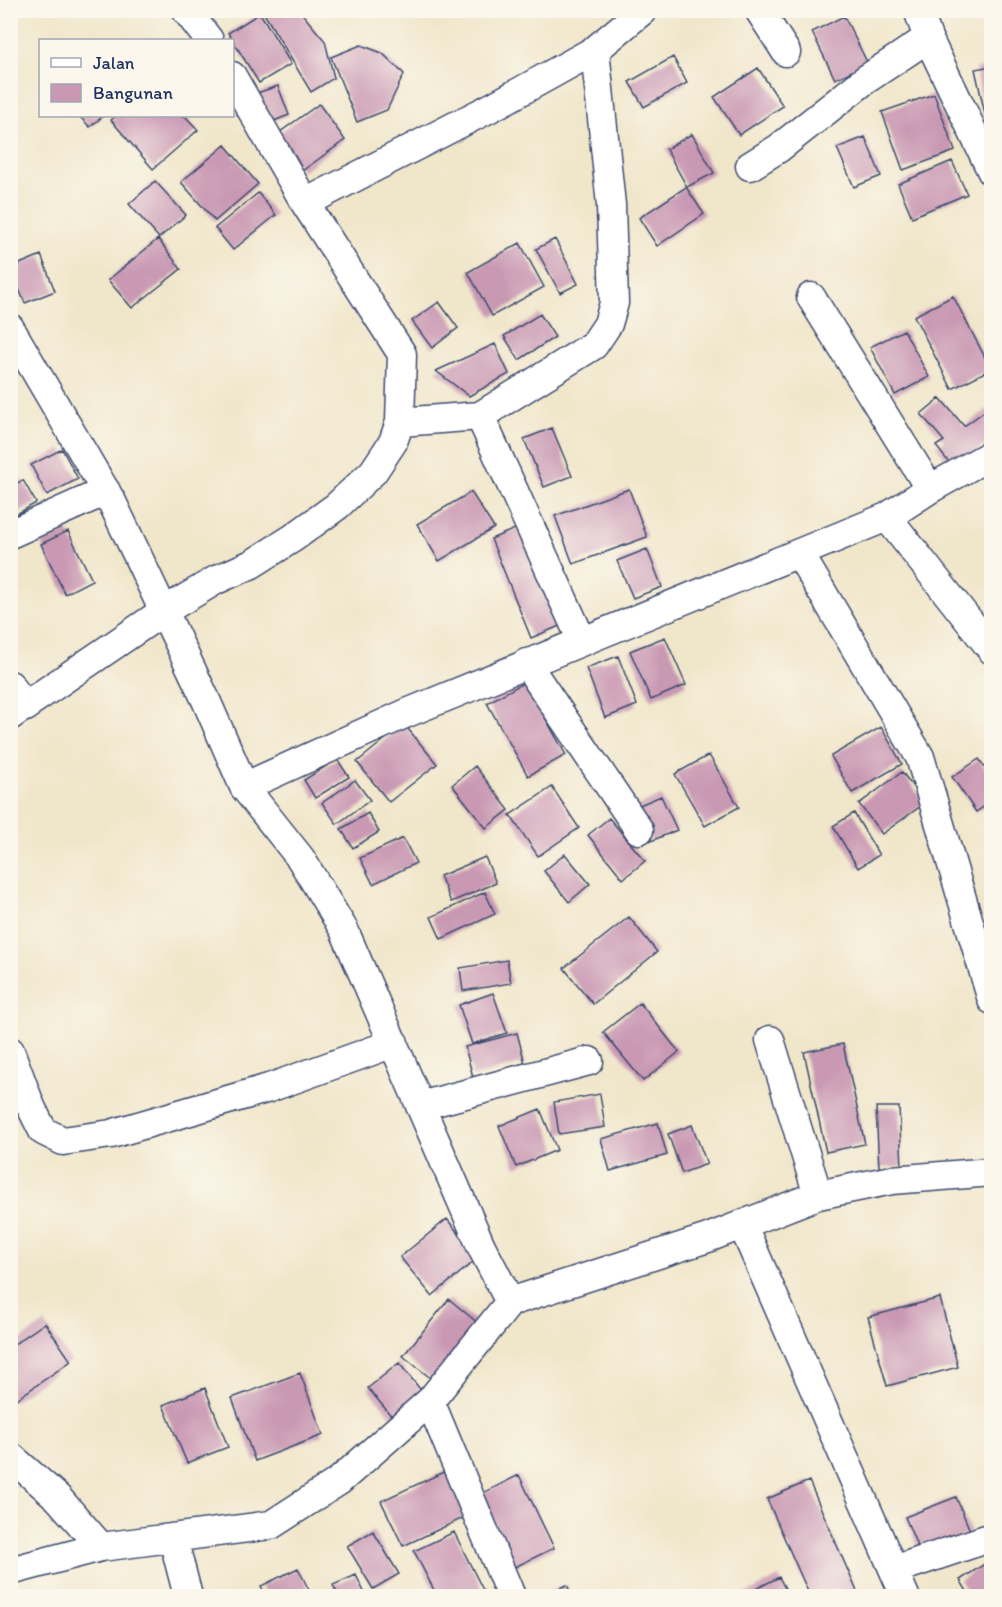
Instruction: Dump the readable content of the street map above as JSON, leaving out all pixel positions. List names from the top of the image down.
{
  "legend": ["Jalan", "Bangunan"]
}
